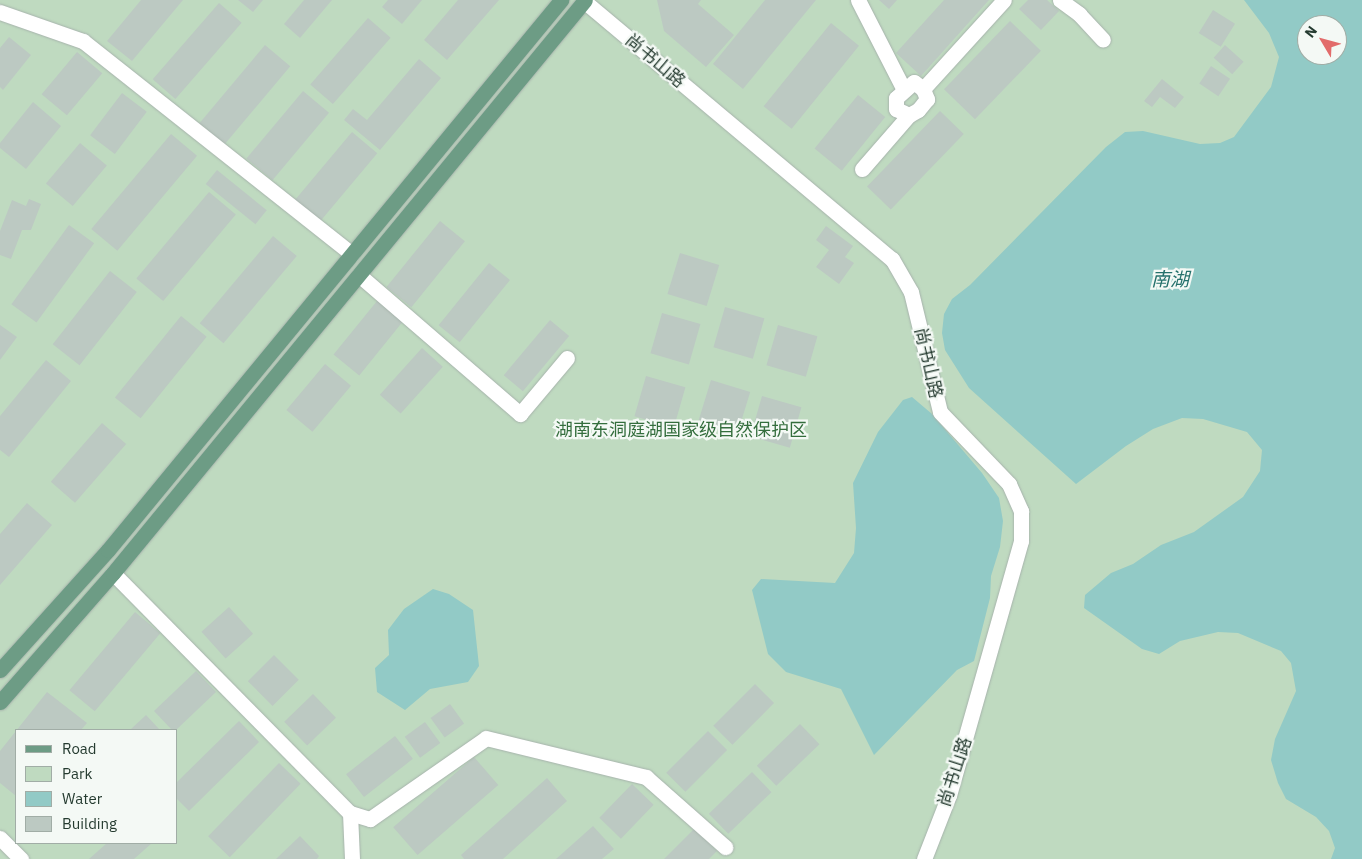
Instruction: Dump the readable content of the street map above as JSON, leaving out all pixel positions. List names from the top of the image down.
{
  "streets": {
    "street": ["尚书山路"]
  },
  "water": ["南湖"],
  "parks": ["湖南东洞庭湖国家级自然保护区"],
  "legend": [
    "Road",
    "Park",
    "Water",
    "Building"
  ],
  "north": "top left"
}
